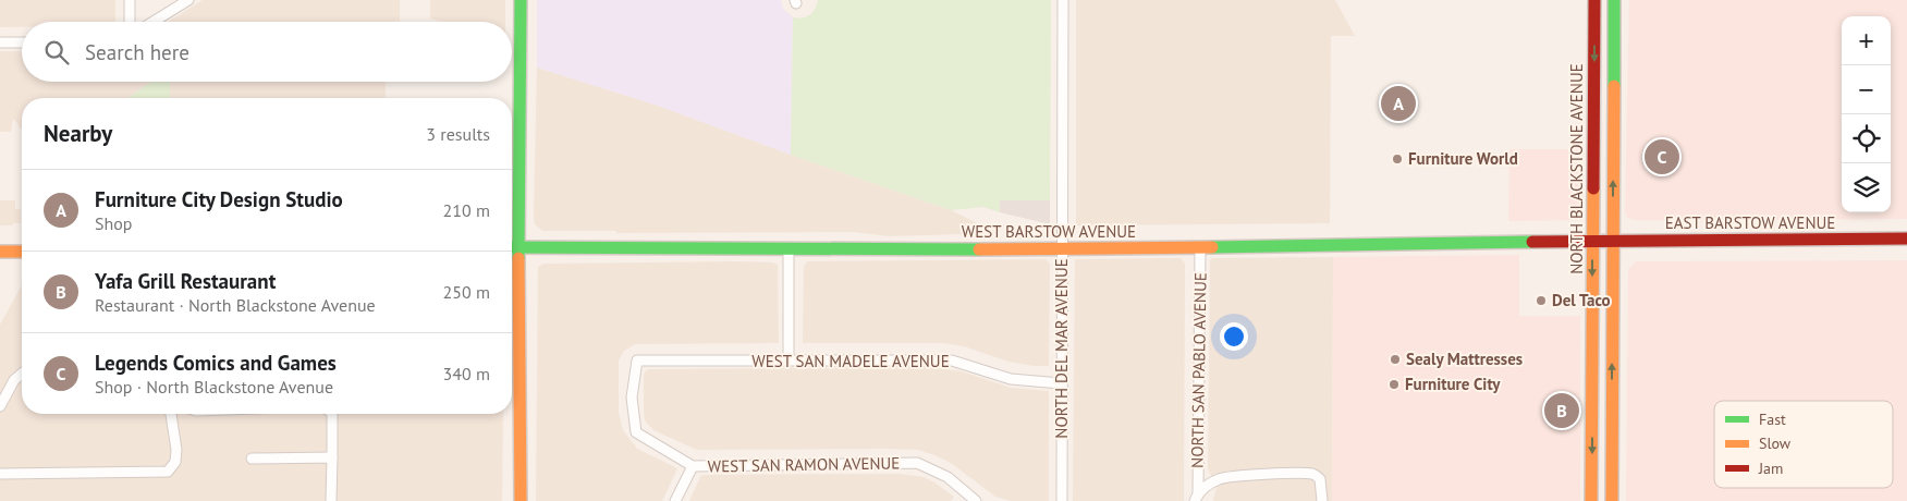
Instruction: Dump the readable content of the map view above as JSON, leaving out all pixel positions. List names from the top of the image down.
{
  "streets": {
    "main road": ["NORTH BLACKSTONE AVENUE", "EAST BARSTOW AVENUE", "WEST BARSTOW AVENUE"],
    "street": [
      "NORTH DEL MAR AVENUE",
      "WEST SAN MADELE AVENUE",
      "NORTH SAN PABLO AVENUE",
      "WEST SAN RAMON AVENUE"
    ]
  },
  "crossings": [
    ["NORTH BLACKSTONE AVENUE", "EAST BARSTOW AVENUE"],
    ["NORTH BLACKSTONE AVENUE", "WEST BARSTOW AVENUE"],
    ["EAST BARSTOW AVENUE", "WEST BARSTOW AVENUE"],
    ["WEST BARSTOW AVENUE", "NORTH DEL MAR AVENUE"],
    ["WEST BARSTOW AVENUE", "NORTH SAN PABLO AVENUE"],
    ["NORTH DEL MAR AVENUE", "WEST SAN MADELE AVENUE"],
    ["WEST SAN MADELE AVENUE", "WEST SAN RAMON AVENUE"]
  ],
  "places": [
    "Furniture World",
    "Del Taco",
    "Sealy Mattresses",
    "Furniture City"
  ],
  "legend": ["Fast", "Slow", "Jam"],
  "page": {
    "map_buttons": ["+", "−"],
    "search": "Search here",
    "pins": ["A", "C", "B"],
    "heading": ["Nearby", "3 results"],
    "list": [
      {
        "mark": "A",
        "name": "Furniture City Design Studio",
        "note": "Shop",
        "value": "210 m"
      },
      {
        "mark": "B",
        "name": "Yafa Grill Restaurant",
        "note": "Restaurant · North Blackstone Avenue",
        "value": "250 m"
      },
      {
        "mark": "C",
        "name": "Legends Comics and Games",
        "note": "Shop · North Blackstone Avenue",
        "value": "340 m"
      }
    ]
  }
}
